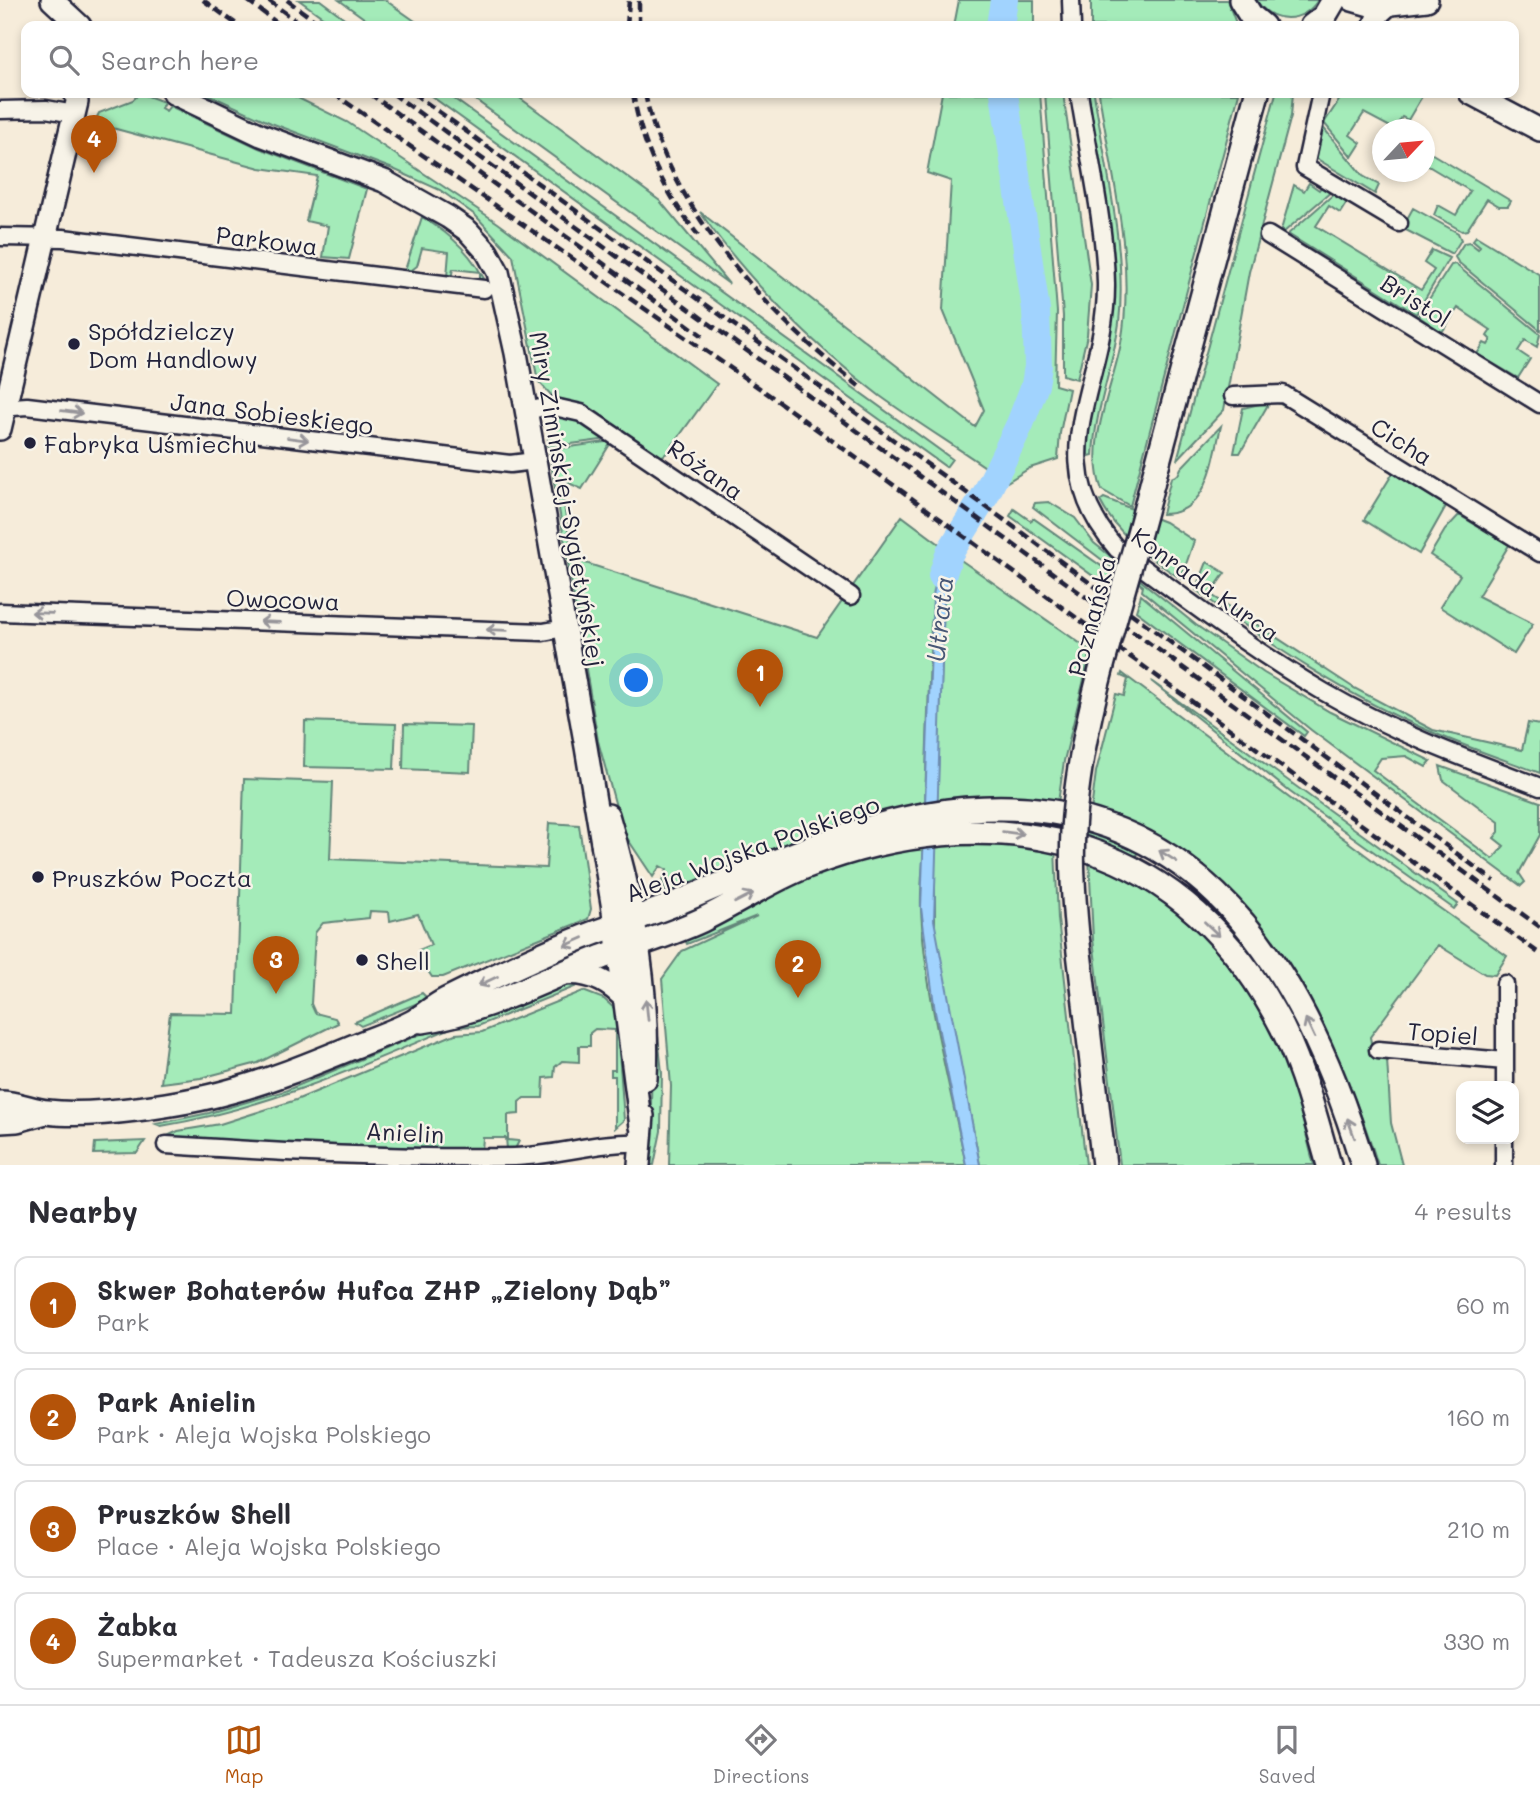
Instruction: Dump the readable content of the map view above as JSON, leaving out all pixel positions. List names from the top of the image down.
{
  "streets": {
    "main road": ["Poznańska", "Aleja Wojska Polskiego"],
    "street": [
      "Parkowa",
      "Bristol",
      "Jana Sobieskiego",
      "Cicha",
      "Różana",
      "Miry Zimińskiej-Sygietyńskiej",
      "Konrada Kurca",
      "Owocowa",
      "Topiel",
      "Anielin"
    ]
  },
  "crossings": [
    ["Jana Sobieskiego", "Miry Zimińskiej-Sygietyńskiej"],
    ["Różana", "Miry Zimińskiej-Sygietyńskiej"],
    ["Miry Zimińskiej-Sygietyńskiej", "Owocowa"],
    ["Miry Zimińskiej-Sygietyńskiej", "Aleja Wojska Polskiego"],
    ["Miry Zimińskiej-Sygietyńskiej", "Anielin"]
  ],
  "one_way": ["Jana Sobieskiego", "Owocowa"],
  "water": ["Utrata"],
  "places": [
    "Spółdzielczy Dom Handlowy",
    "Fabryka Uśmiechu",
    "Pruszków Poczta",
    "Shell"
  ],
  "north": "top right",
  "page": {
    "search": "Search here",
    "pins": [
      "4",
      "1",
      "3",
      "2"
    ],
    "heading": ["Nearby", "4 results"],
    "list": [
      {
        "mark": "1",
        "name": "Skwer Bohaterów Hufca ZHP „Zielony Dąb”",
        "note": "Park",
        "value": "60 m"
      },
      {
        "mark": "2",
        "name": "Park Anielin",
        "note": "Park · Aleja Wojska Polskiego",
        "value": "160 m"
      },
      {
        "mark": "3",
        "name": "Pruszków Shell",
        "note": "Place · Aleja Wojska Polskiego",
        "value": "210 m"
      },
      {
        "mark": "4",
        "name": "Żabka",
        "note": "Supermarket · Tadeusza Kościuszki",
        "value": "330 m"
      }
    ],
    "nav": ["Map", "Directions", "Saved"]
  }
}
